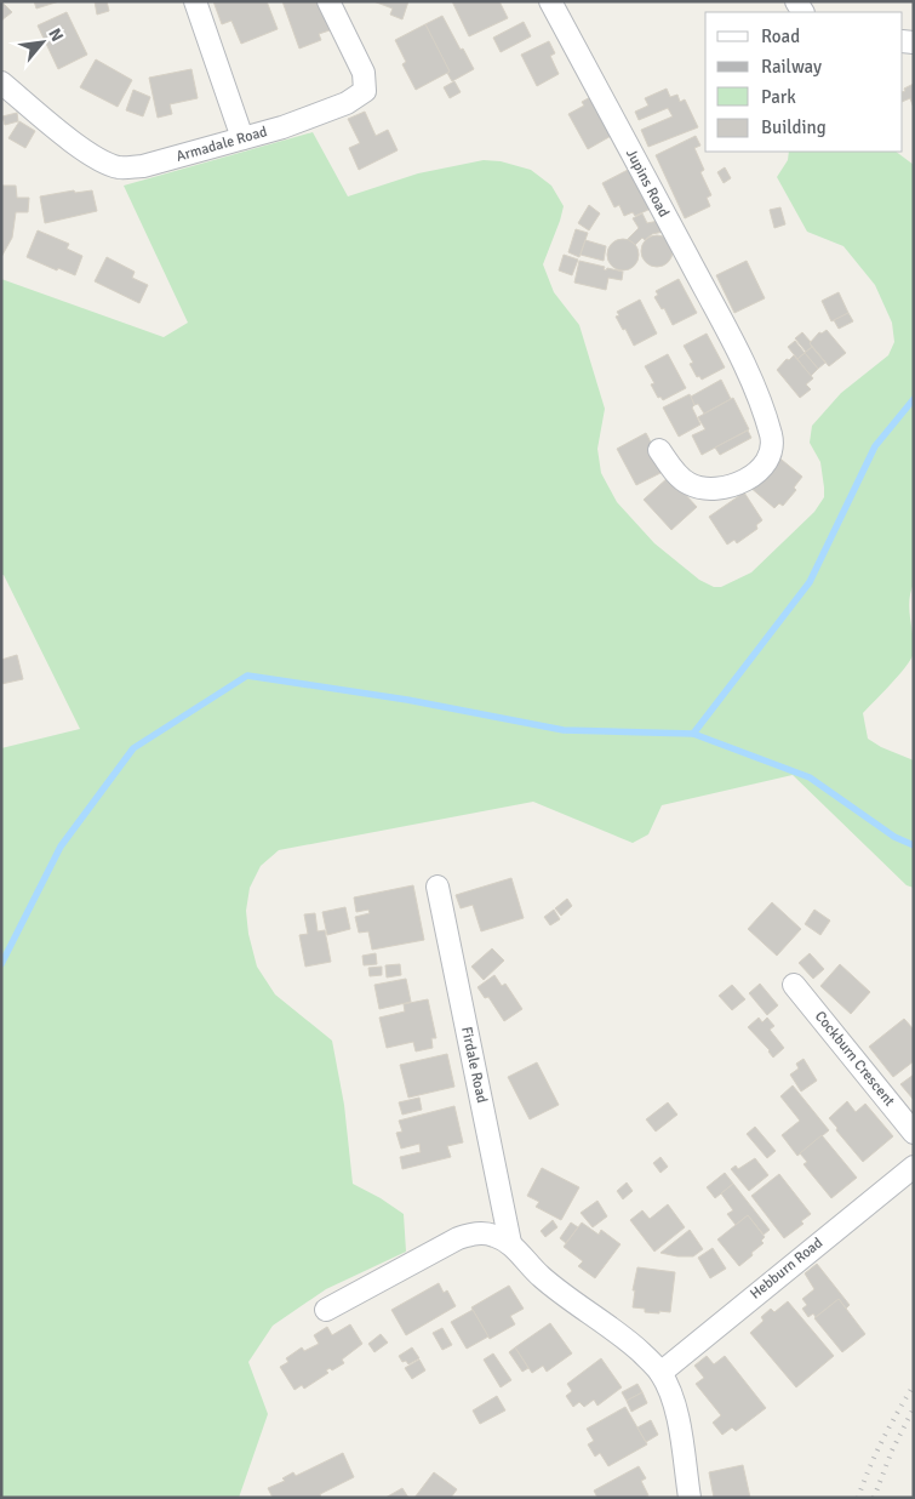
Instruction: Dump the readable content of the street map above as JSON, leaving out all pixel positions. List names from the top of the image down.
{
  "streets": {
    "street": [
      "Armadale Road",
      "Jupins Road",
      "Cockburn Crescent",
      "Firdale Road",
      "Hebburn Road"
    ]
  },
  "crossings": [
    ["Firdale Road", "Hebburn Road"]
  ],
  "legend": [
    "Road",
    "Railway",
    "Park",
    "Building"
  ],
  "north": "top right"
}
